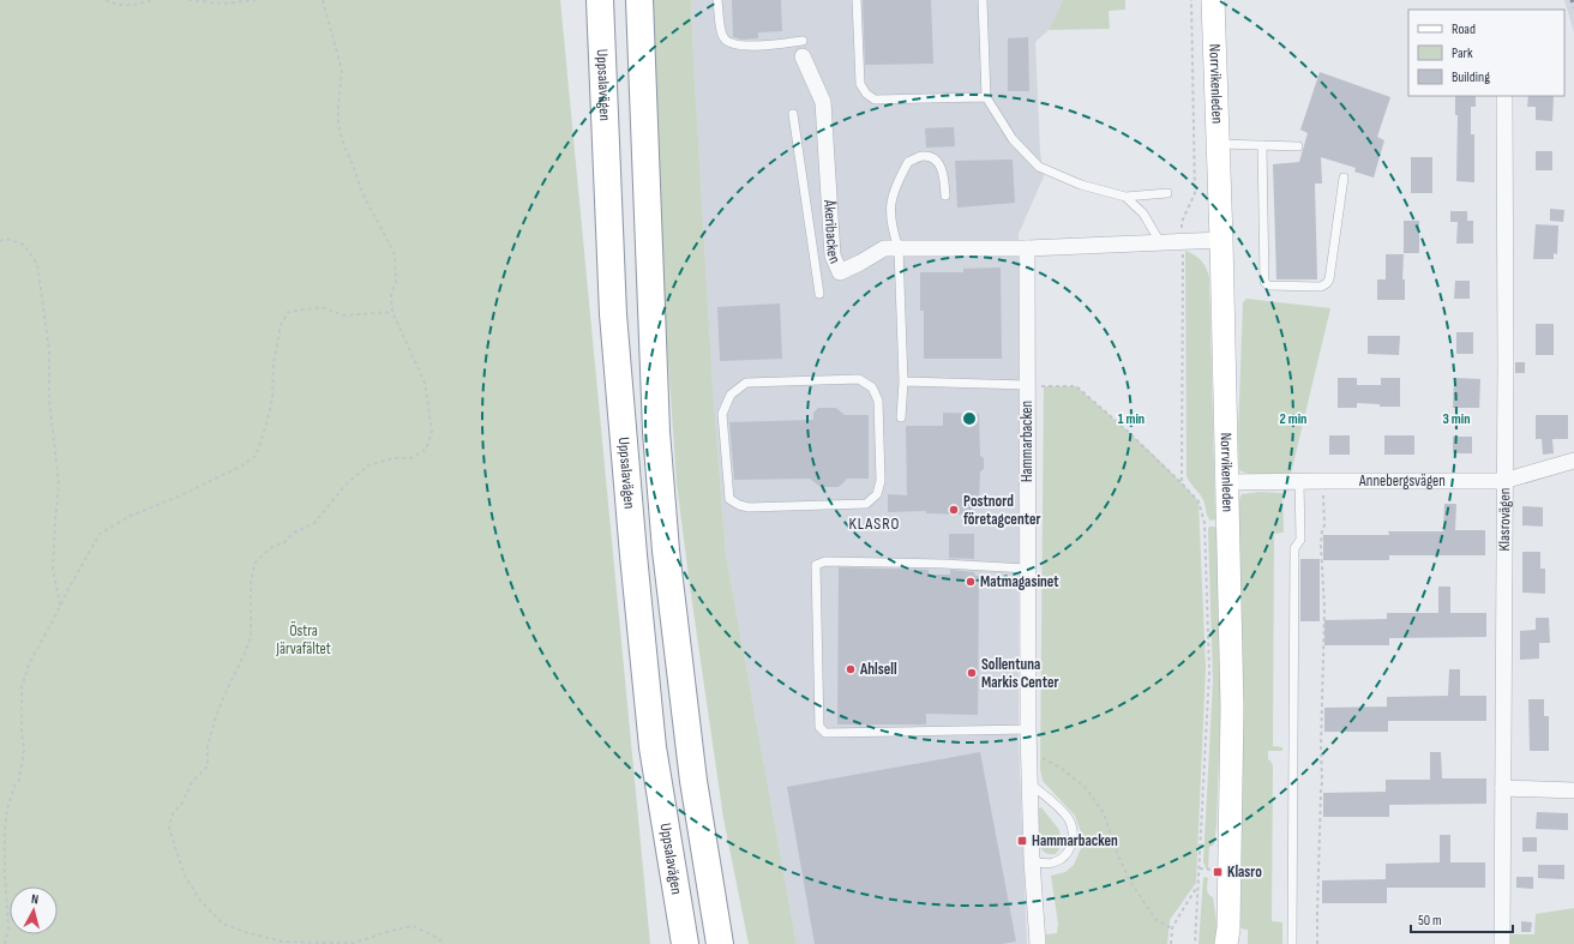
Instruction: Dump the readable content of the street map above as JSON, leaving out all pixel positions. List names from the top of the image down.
{
  "streets": {
    "highway": ["Uppsalavägen"],
    "main road": ["Norrvikenleden"],
    "street": [
      "Åkeribacken",
      "Hammarbacken",
      "Annebergsvägen",
      "Klasrovägen"
    ]
  },
  "crossings": [
    ["Norrvikenleden", "Annebergsvägen"],
    ["Åkeribacken", "Hammarbacken"],
    ["Annebergsvägen", "Klasrovägen"]
  ],
  "districts": ["KLASRO"],
  "parks": ["Östra Järvafältet"],
  "places": {
    "other": [
      "Postnord företagcenter",
      "Matmagasinet",
      "Ahlsell",
      "Sollentuna Markis Center"
    ],
    "transit": ["Hammarbacken", "Klasro"]
  },
  "legend": ["Road", "Park", "Building"],
  "scale_bar": "50 m",
  "north": "top",
  "rings": ["1 min", "2 min", "3 min"]
}
